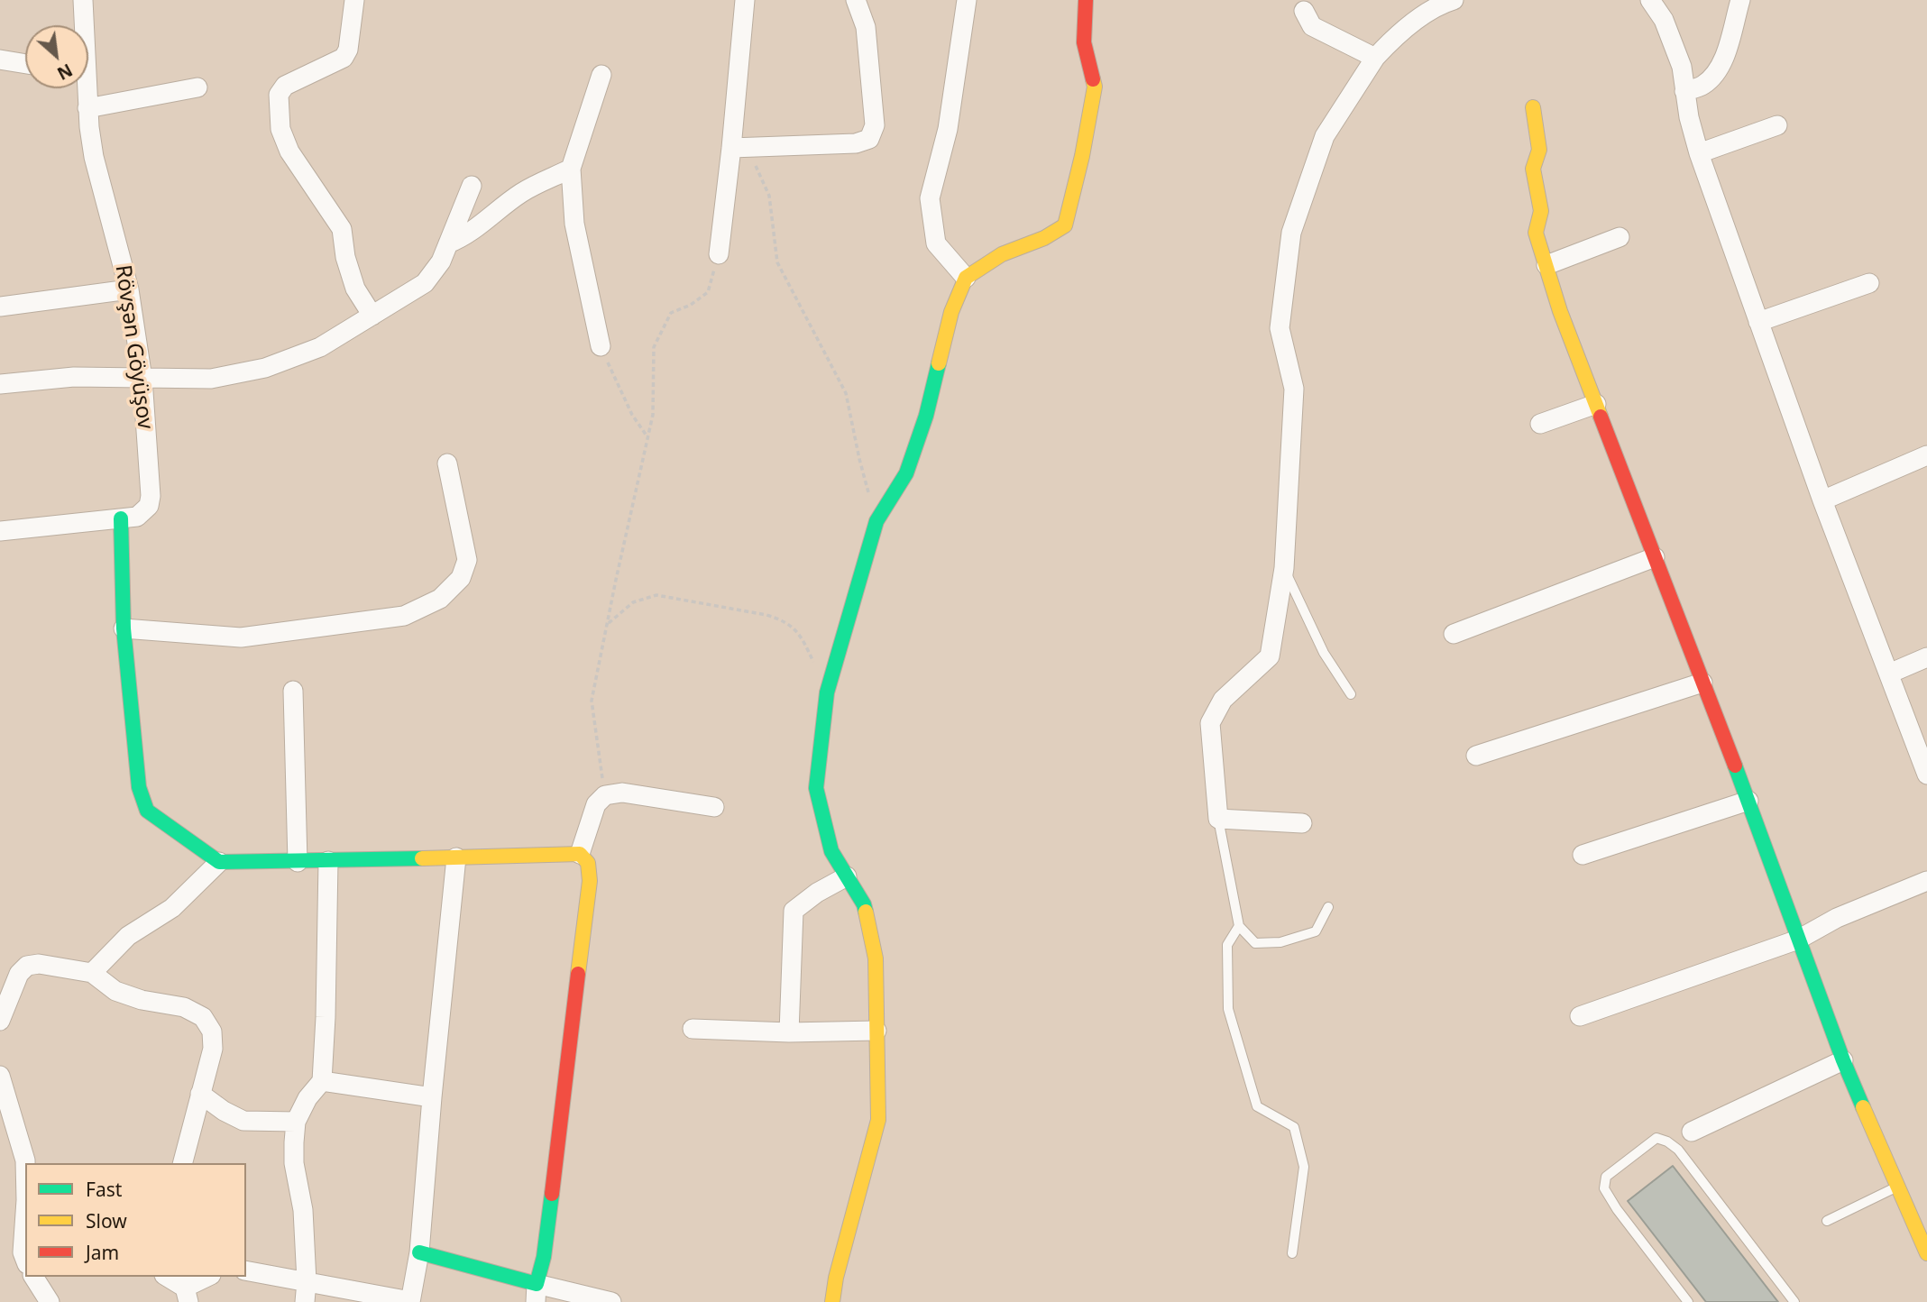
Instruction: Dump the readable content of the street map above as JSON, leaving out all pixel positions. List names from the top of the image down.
{
  "streets": {
    "street": ["Rövşən Göyüşov"]
  },
  "legend": ["Fast", "Slow", "Jam"],
  "north": "bottom right"
}
